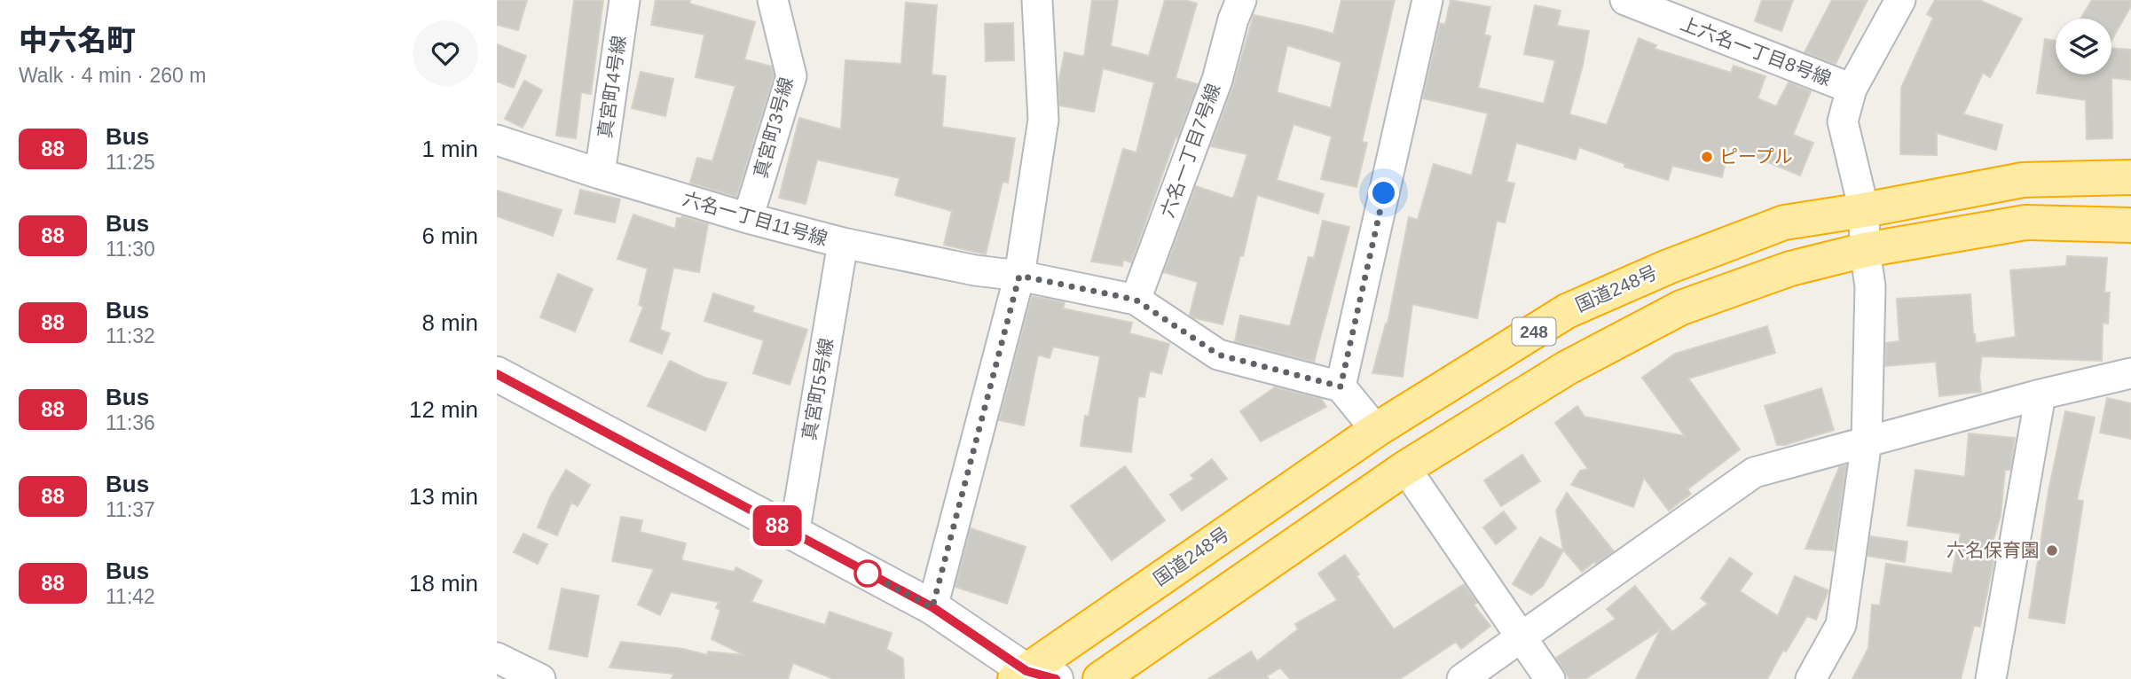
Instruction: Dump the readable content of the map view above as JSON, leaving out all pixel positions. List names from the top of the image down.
{
  "streets": {
    "highway": ["国道248号", "248"],
    "street": [
      "上六名一丁目8号線",
      "真宮町4号線",
      "真宮町3号線",
      "六名一丁目7号線",
      "六名一丁目11号線",
      "真宮町5号線"
    ]
  },
  "crossings": [
    ["真宮町4号線", "六名一丁目11号線"],
    ["真宮町3号線", "六名一丁目11号線"],
    ["六名一丁目7号線", "六名一丁目11号線"],
    ["六名一丁目11号線", "真宮町5号線"]
  ],
  "places": ["ピープル", "六名保育園"],
  "lines": ["bus line 88"],
  "page": {
    "heading": ["中六名町", "Walk · 4 min · 260 m"],
    "on_map": "88",
    "list": [
      {
        "mark": "88",
        "name": "Bus",
        "note": "11:25",
        "value": "1 min"
      },
      {
        "mark": "88",
        "name": "Bus",
        "note": "11:30",
        "value": "6 min"
      },
      {
        "mark": "88",
        "name": "Bus",
        "note": "11:32",
        "value": "8 min"
      },
      {
        "mark": "88",
        "name": "Bus",
        "note": "11:36",
        "value": "12 min"
      },
      {
        "mark": "88",
        "name": "Bus",
        "note": "11:37",
        "value": "13 min"
      },
      {
        "mark": "88",
        "name": "Bus",
        "note": "11:42",
        "value": "18 min"
      }
    ]
  }
}
